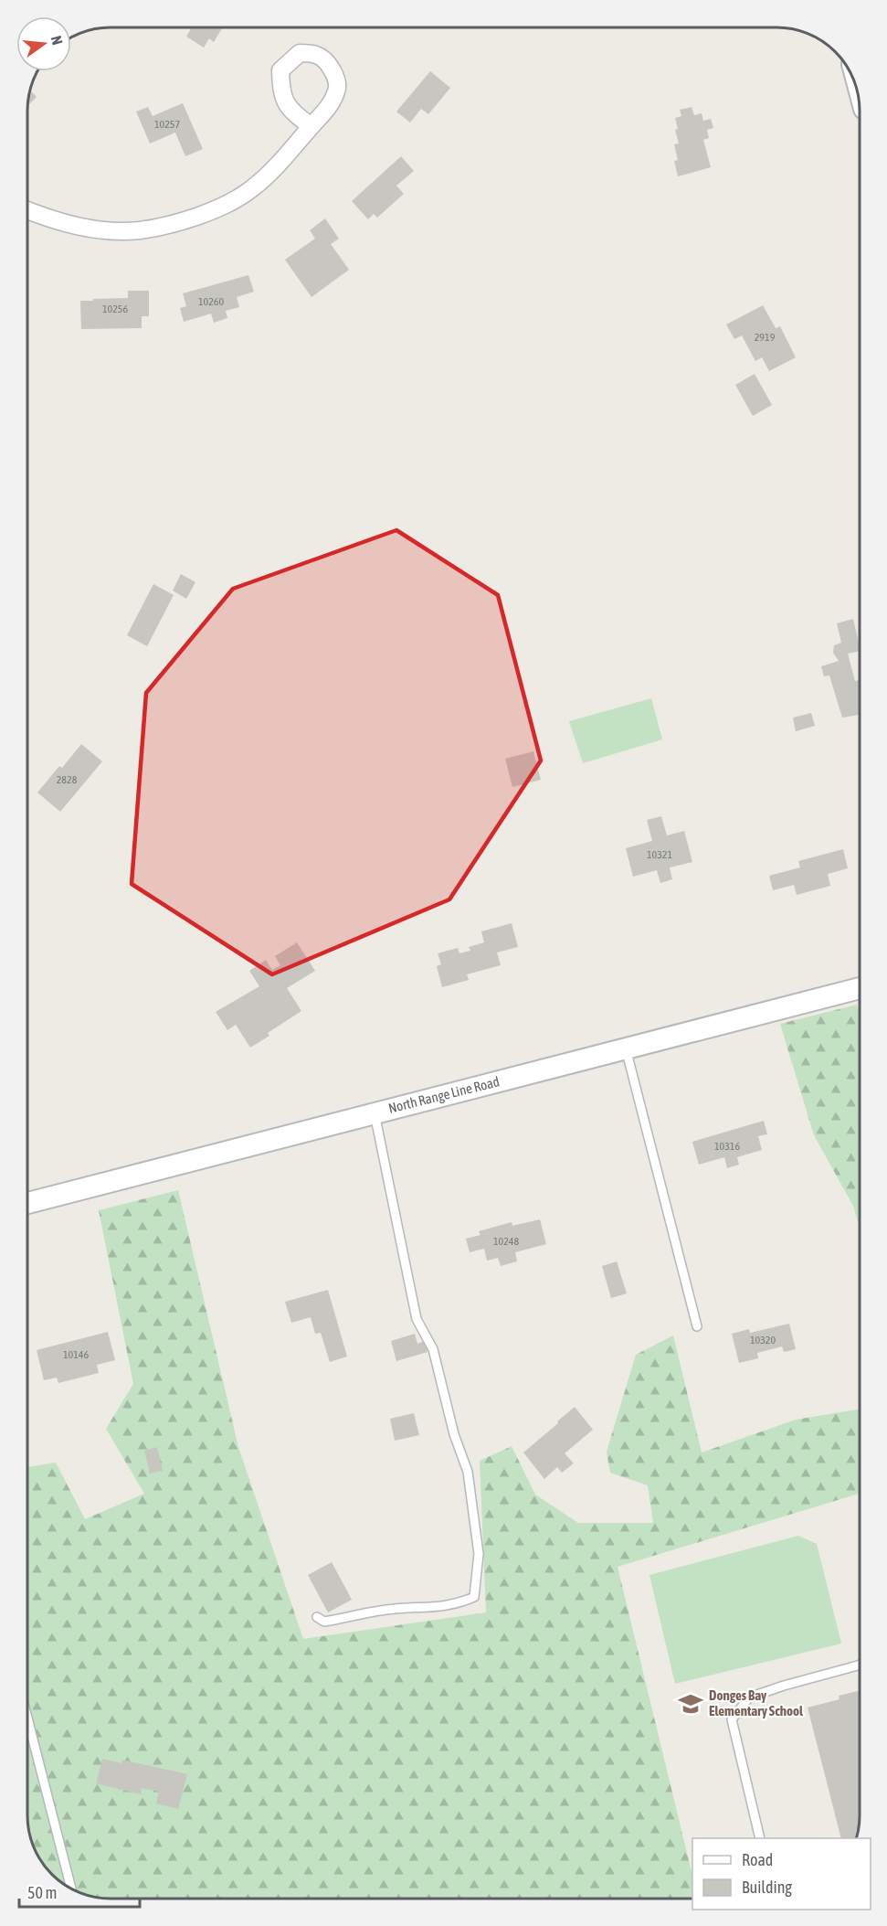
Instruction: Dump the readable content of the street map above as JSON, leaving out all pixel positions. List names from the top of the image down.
{
  "streets": {
    "street": ["North Range Line Road"]
  },
  "places": {
    "school or university": ["Donges Bay Elementary School"]
  },
  "house_numbers": [
    "10257",
    "10260",
    "10256",
    "2919",
    "2828",
    "10321",
    "10316",
    "10248",
    "10320",
    "10146"
  ],
  "legend": ["Road", "Building"],
  "scale_bar": "50 m",
  "north": "right"
}
